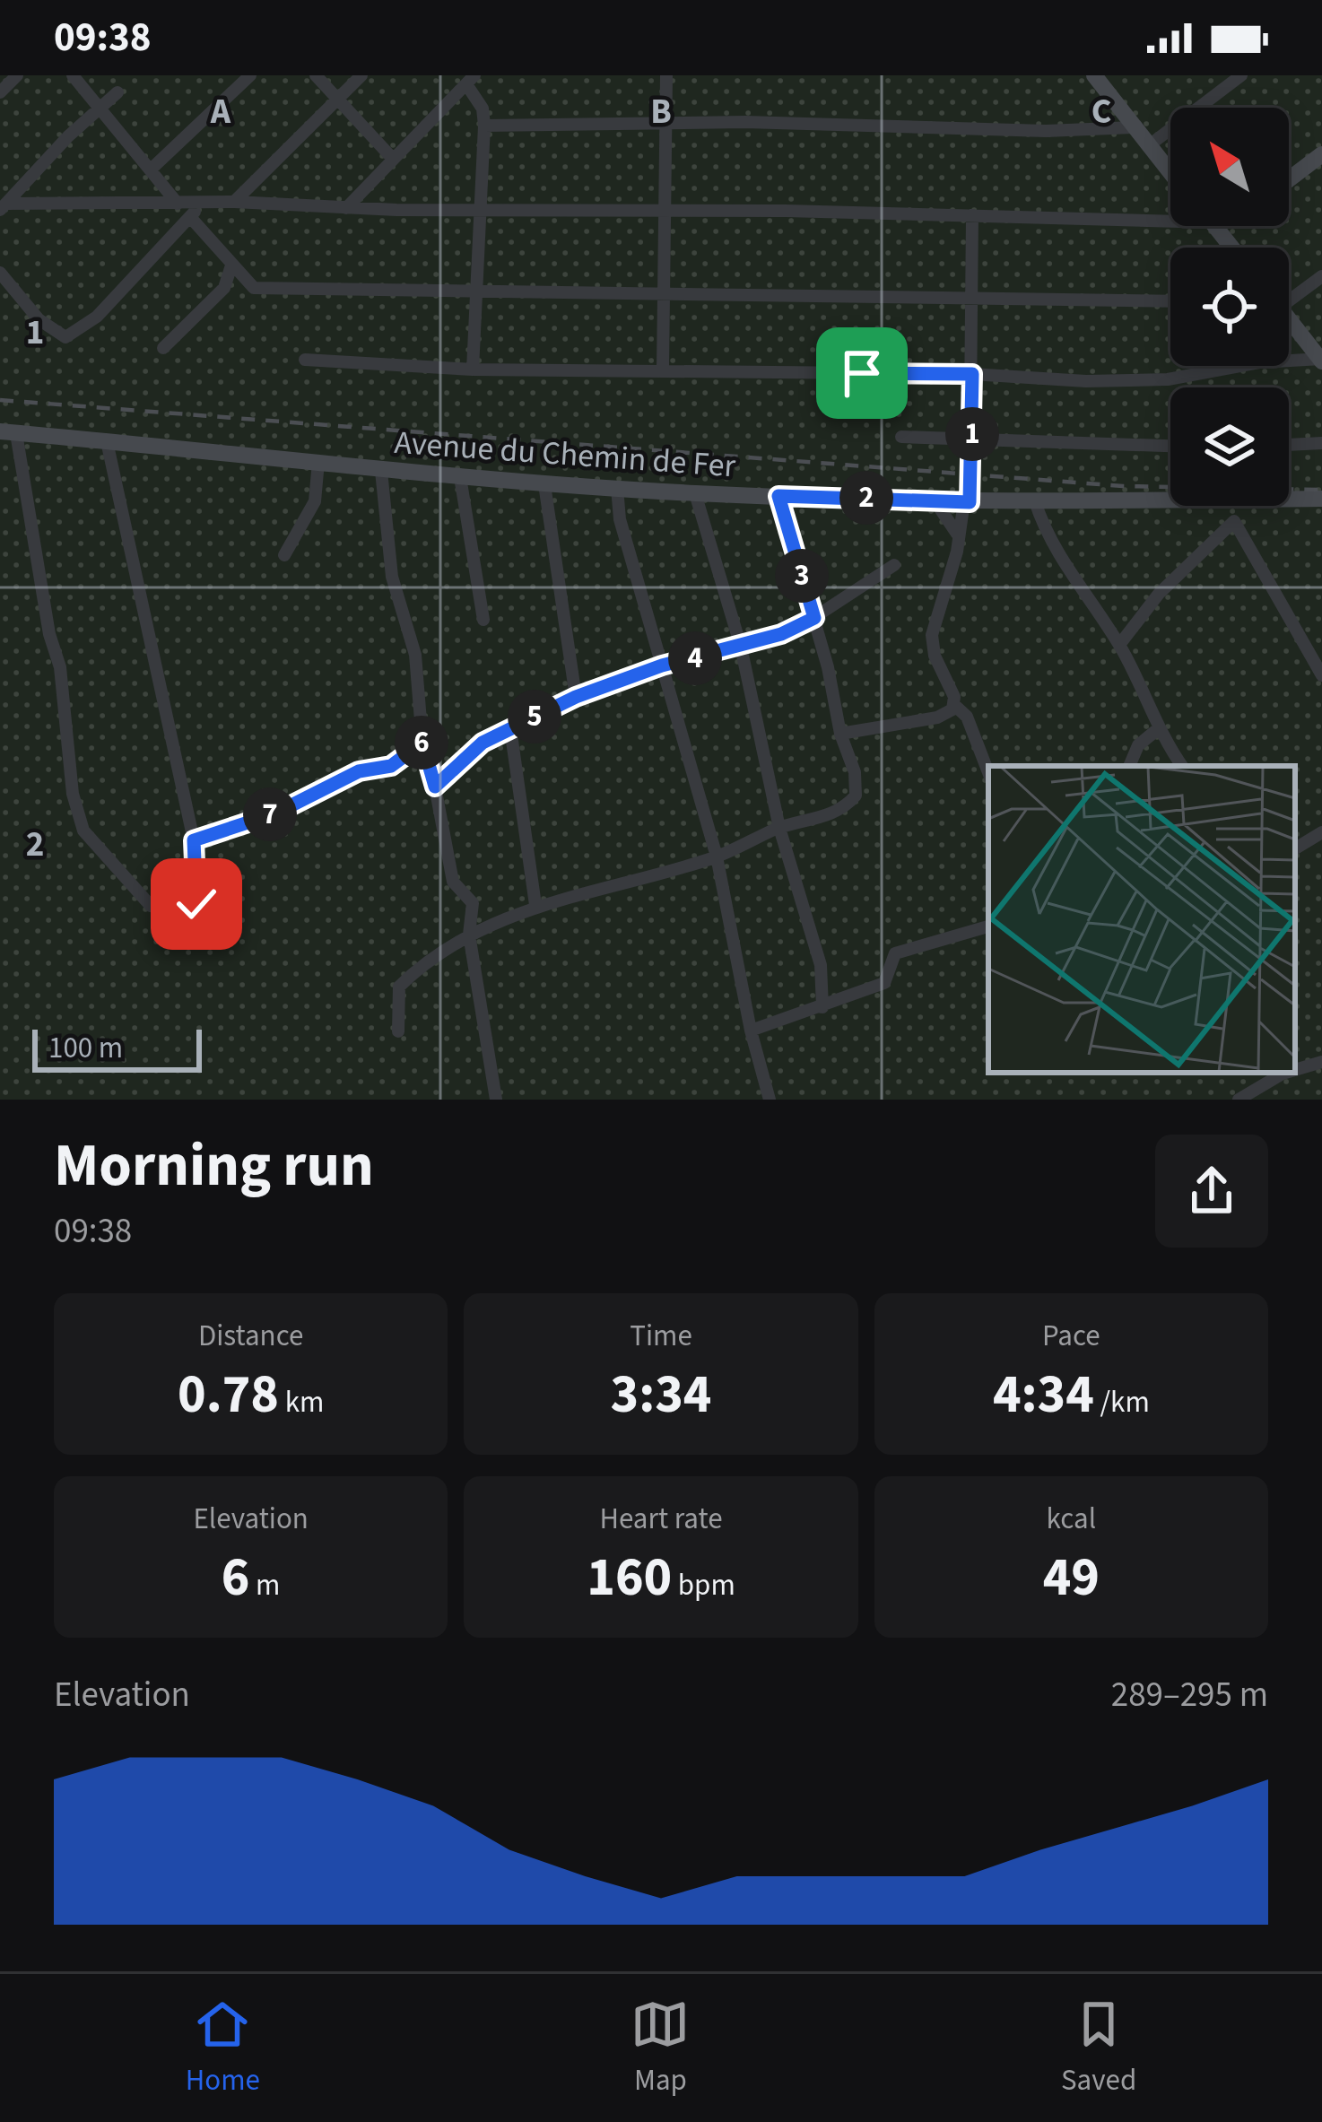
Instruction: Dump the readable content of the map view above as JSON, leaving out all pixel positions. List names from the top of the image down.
{
  "streets": {
    "street": ["Avenue du Chemin de Fer"]
  },
  "scale_bar": "100 m",
  "north": "top left",
  "page": {
    "status": "09:38",
    "pins": [
      "1",
      "2",
      "3",
      "4",
      "5",
      "6",
      "7"
    ],
    "scale": "100 m",
    "heading": ["Morning run", "09:38"],
    "stats": [
      ["Distance", "0.78 km"],
      ["Time", "3:34"],
      ["Pace", "4:34 /km"],
      ["Elevation", "6 m"],
      ["Heart rate", "160 bpm"],
      ["kcal", "49"]
    ],
    "chart": ["Elevation", "289–295 m"],
    "tabs": ["Home", "Map", "Saved"]
  },
  "grid": {
    "columns": ["A", "B", "C"],
    "rows": ["1", "2"]
  }
}
